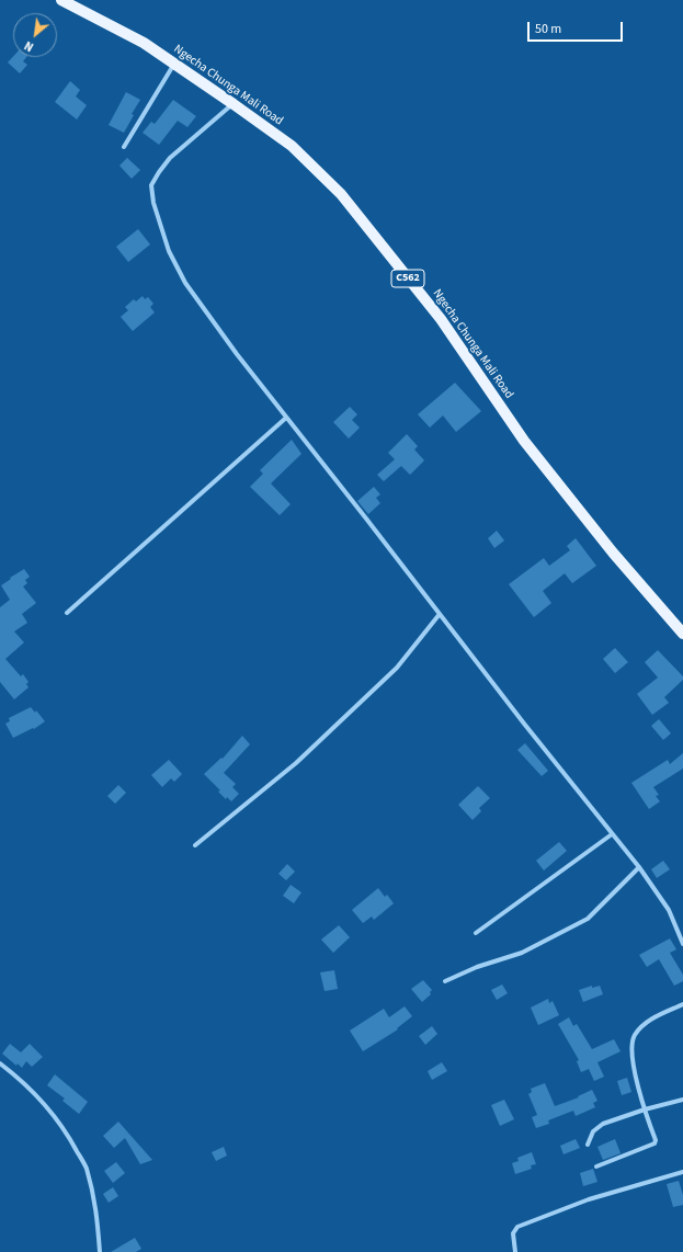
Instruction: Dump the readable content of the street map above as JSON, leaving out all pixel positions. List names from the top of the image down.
{
  "streets": {
    "main road": ["Ngecha Chunga Mali Road", "C562"]
  },
  "scale_bar": "50 m",
  "north": "bottom left"
}
